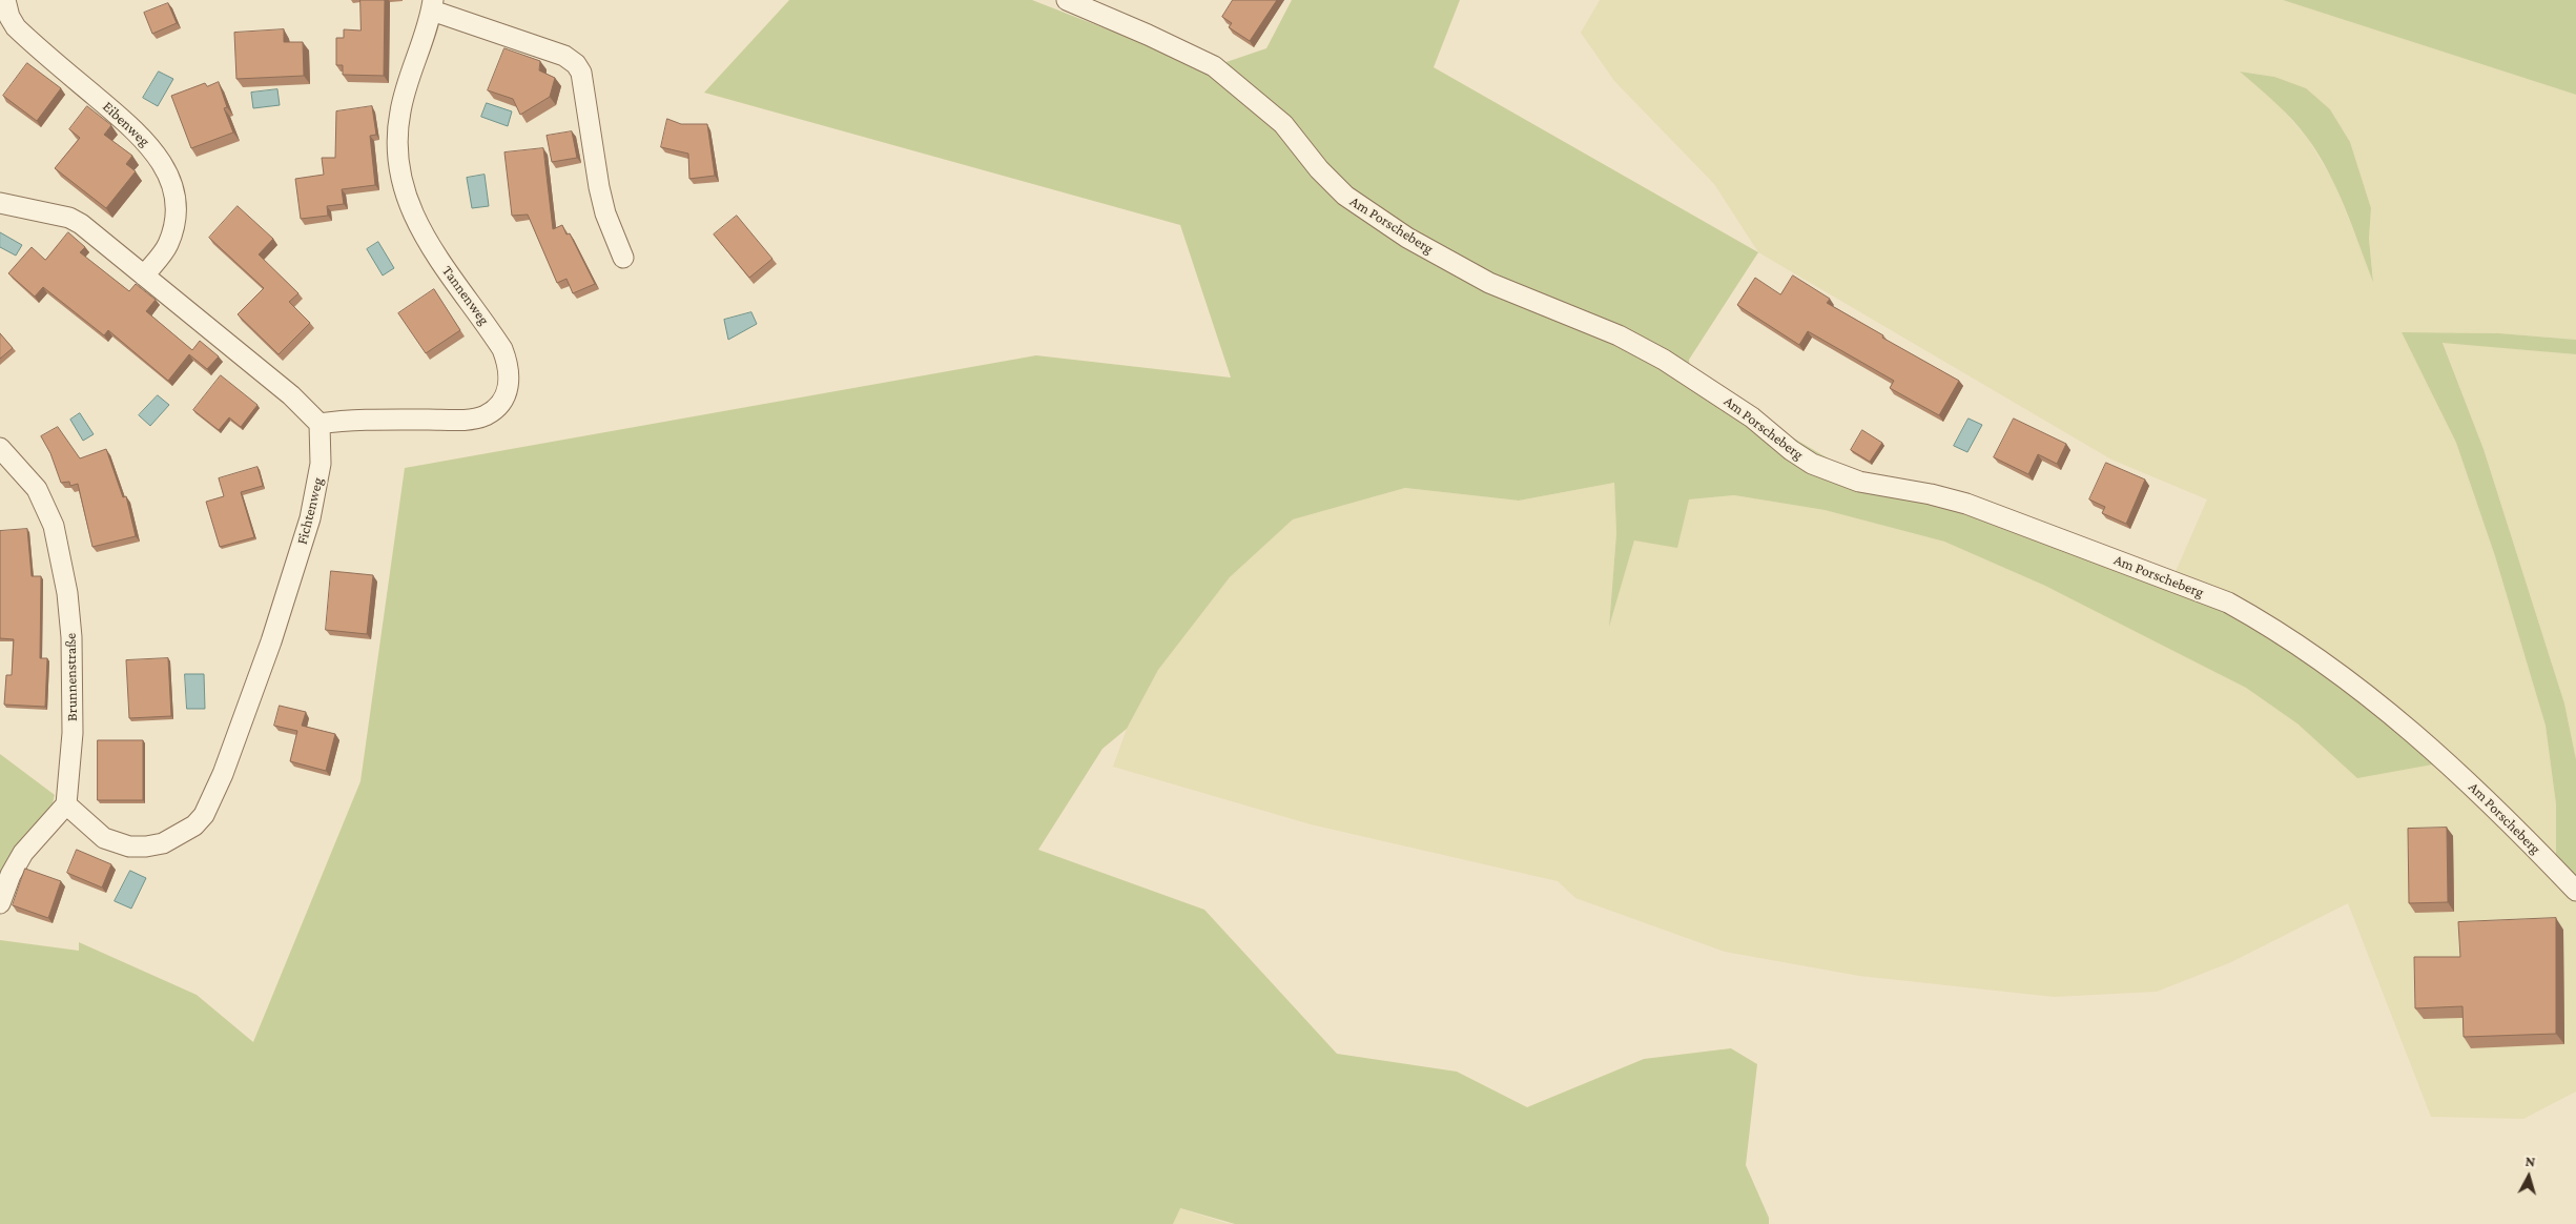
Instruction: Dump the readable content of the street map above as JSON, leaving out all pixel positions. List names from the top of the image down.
{
  "streets": {
    "street": [
      "Eibenweg",
      "Am Porscheberg",
      "Tannenweg",
      "Fichtenweg",
      "Brunnenstraße"
    ]
  },
  "crossings": [
    ["Tannenweg", "Fichtenweg"],
    ["Fichtenweg", "Brunnenstraße"]
  ],
  "north": "top"
}
